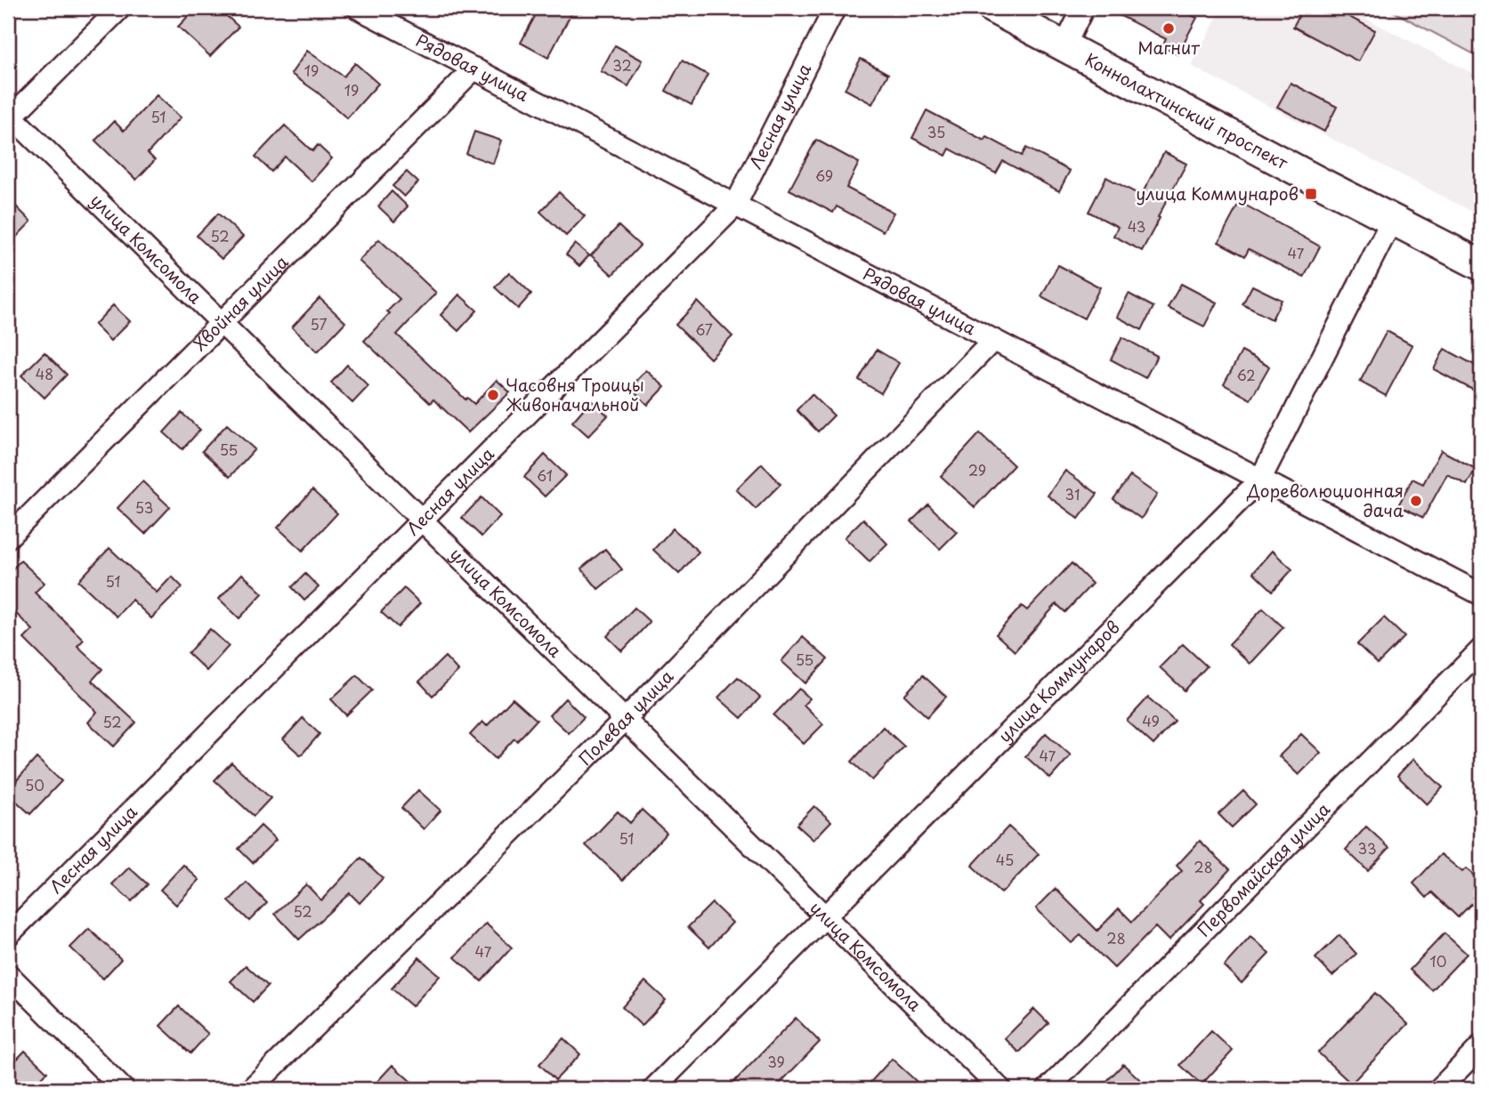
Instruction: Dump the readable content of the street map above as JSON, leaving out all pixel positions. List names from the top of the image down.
{
  "streets": {
    "main road": ["Коннолахтинский проспект"],
    "street": [
      "Рядовая улица",
      "Лесная улица",
      "улица Комсомола",
      "Хвойная улица",
      "улица Коммунаров",
      "Полевая улица",
      "Первомайская улица"
    ]
  },
  "crossings": [
    ["Рядовая улица", "Лесная улица"],
    ["Рядовая улица", "Хвойная улица"],
    ["Рядовая улица", "улица Коммунаров"],
    ["Рядовая улица", "Полевая улица"],
    ["Коннолахтинский проспект", "улица Коммунаров"],
    ["Лесная улица", "улица Комсомола"],
    ["улица Комсомола", "Хвойная улица"],
    ["улица Комсомола", "улица Коммунаров"],
    ["улица Комсомола", "Полевая улица"]
  ],
  "places": {
    "other": ["Магнит", "Часовня Троицы Живоначальной", "Дореволюционная дача"],
    "transit": ["улица Коммунаров"]
  },
  "house_numbers": [
    "32",
    "19",
    "19",
    "51",
    "35",
    "69",
    "43",
    "52",
    "47",
    "57",
    "67",
    "48",
    "62",
    "55",
    "29",
    "61",
    "31",
    "53",
    "51",
    "55",
    "49",
    "52",
    "47",
    "50",
    "51",
    "33",
    "45",
    "28",
    "52",
    "28",
    "47",
    "10",
    "39"
  ]
}
